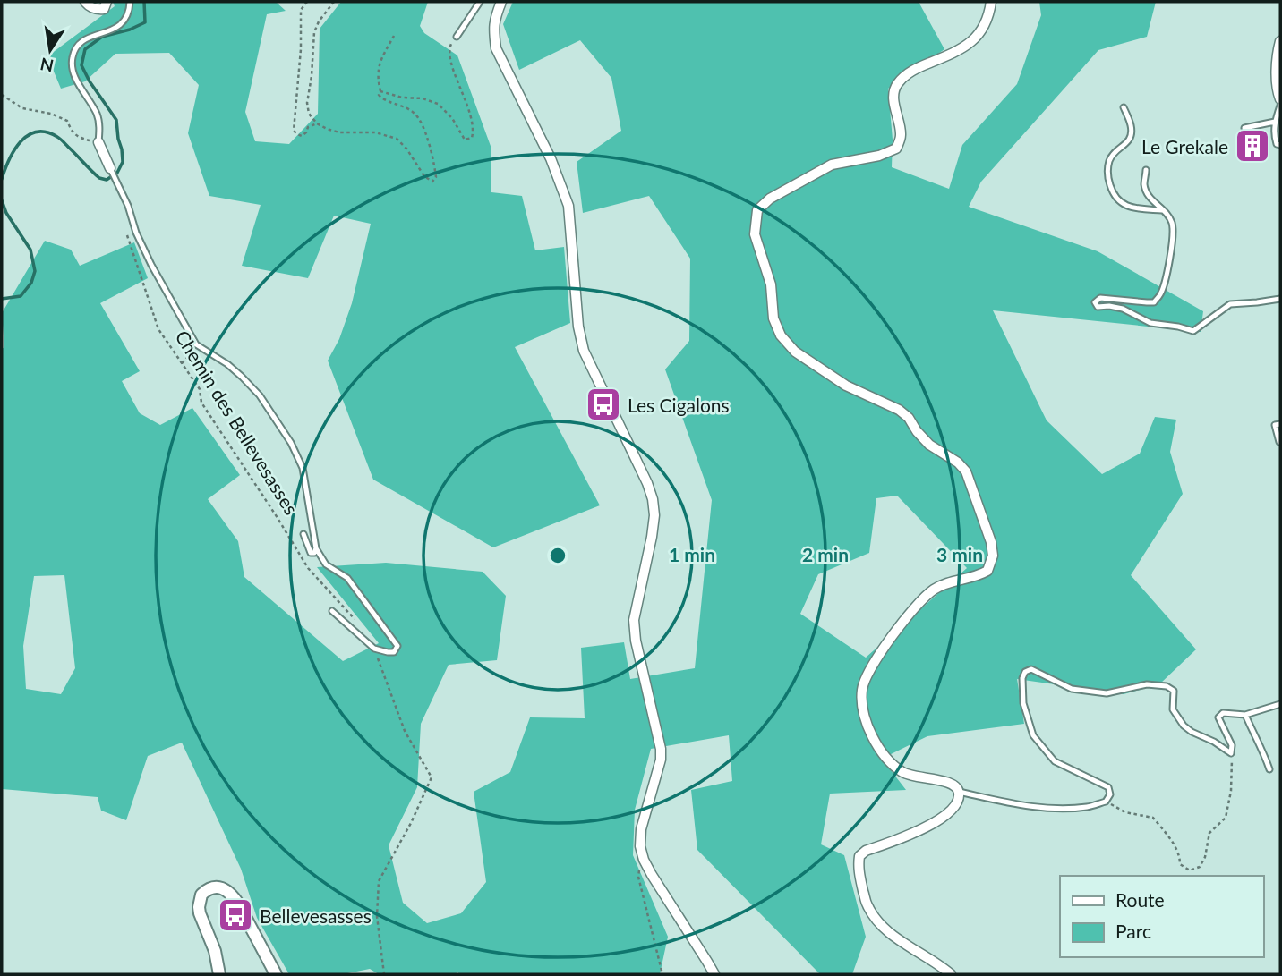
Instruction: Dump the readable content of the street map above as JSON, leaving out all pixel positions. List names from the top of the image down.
{
  "streets": {
    "street": ["Chemin des Bellevesasses"]
  },
  "places": {
    "building": ["Le Grekale"],
    "bus stop": ["Les Cigalons", "Bellevesasses"]
  },
  "legend": ["Route", "Parc"],
  "north": "bottom",
  "rings": ["1 min", "2 min", "3 min"]
}
